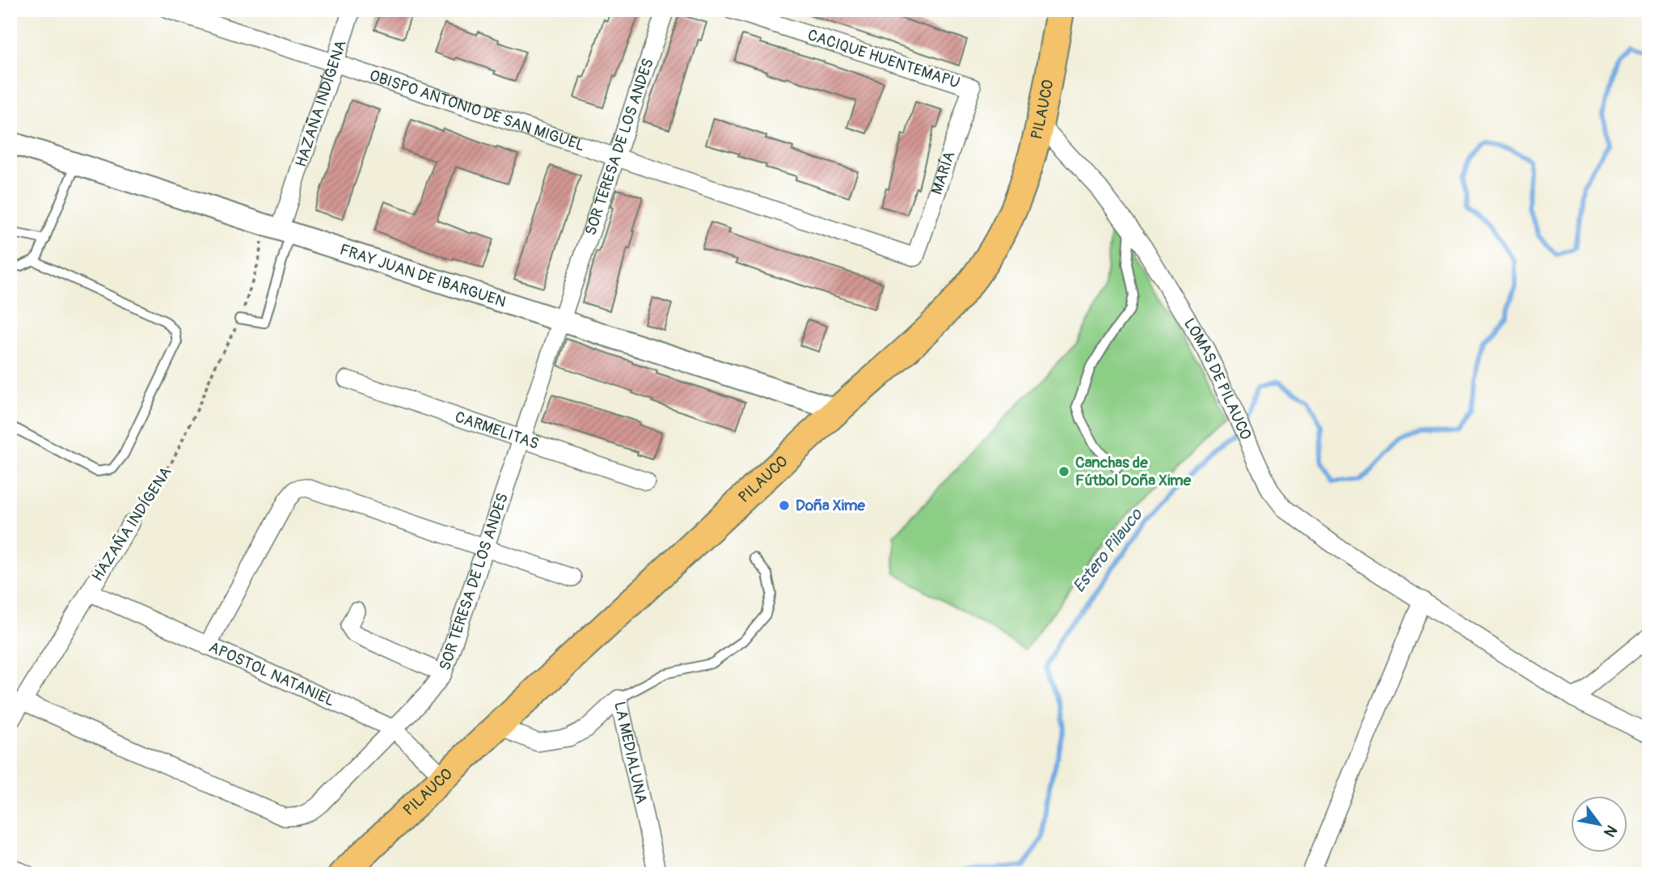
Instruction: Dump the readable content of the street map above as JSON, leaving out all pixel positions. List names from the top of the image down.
{
  "streets": {
    "main road": ["PILAUCO"],
    "street": [
      "CACIQUE HUENTEMAPU",
      "HAZAÑA INDÍGENA",
      "OBISPO ANTONIO DE SAN MIGUEL",
      "SOR TERESA DE LOS ANDES",
      "MARÍA",
      "FRAY JUAN DE IBARGUEN",
      "LOMAS DE PILAUCO",
      "CARMELITAS",
      "APOSTOL NATANIEL",
      "LA MEDIALUNA"
    ]
  },
  "crossings": [
    ["CACIQUE HUENTEMAPU", "MARÍA"],
    ["HAZAÑA INDÍGENA", "OBISPO ANTONIO DE SAN MIGUEL"],
    ["HAZAÑA INDÍGENA", "SOR TERESA DE LOS ANDES"],
    ["HAZAÑA INDÍGENA", "FRAY JUAN DE IBARGUEN"],
    ["HAZAÑA INDÍGENA", "APOSTOL NATANIEL"],
    ["PILAUCO", "FRAY JUAN DE IBARGUEN"],
    ["PILAUCO", "LOMAS DE PILAUCO"],
    ["PILAUCO", "APOSTOL NATANIEL"],
    ["PILAUCO", "LA MEDIALUNA"],
    ["OBISPO ANTONIO DE SAN MIGUEL", "SOR TERESA DE LOS ANDES"],
    ["OBISPO ANTONIO DE SAN MIGUEL", "MARÍA"],
    ["SOR TERESA DE LOS ANDES", "FRAY JUAN DE IBARGUEN"],
    ["SOR TERESA DE LOS ANDES", "CARMELITAS"],
    ["SOR TERESA DE LOS ANDES", "APOSTOL NATANIEL"]
  ],
  "water": ["Estero Pilauco"],
  "places": ["Canchas de Fútbol Doña Xime", "Doña Xime"],
  "north": "bottom right"
}
